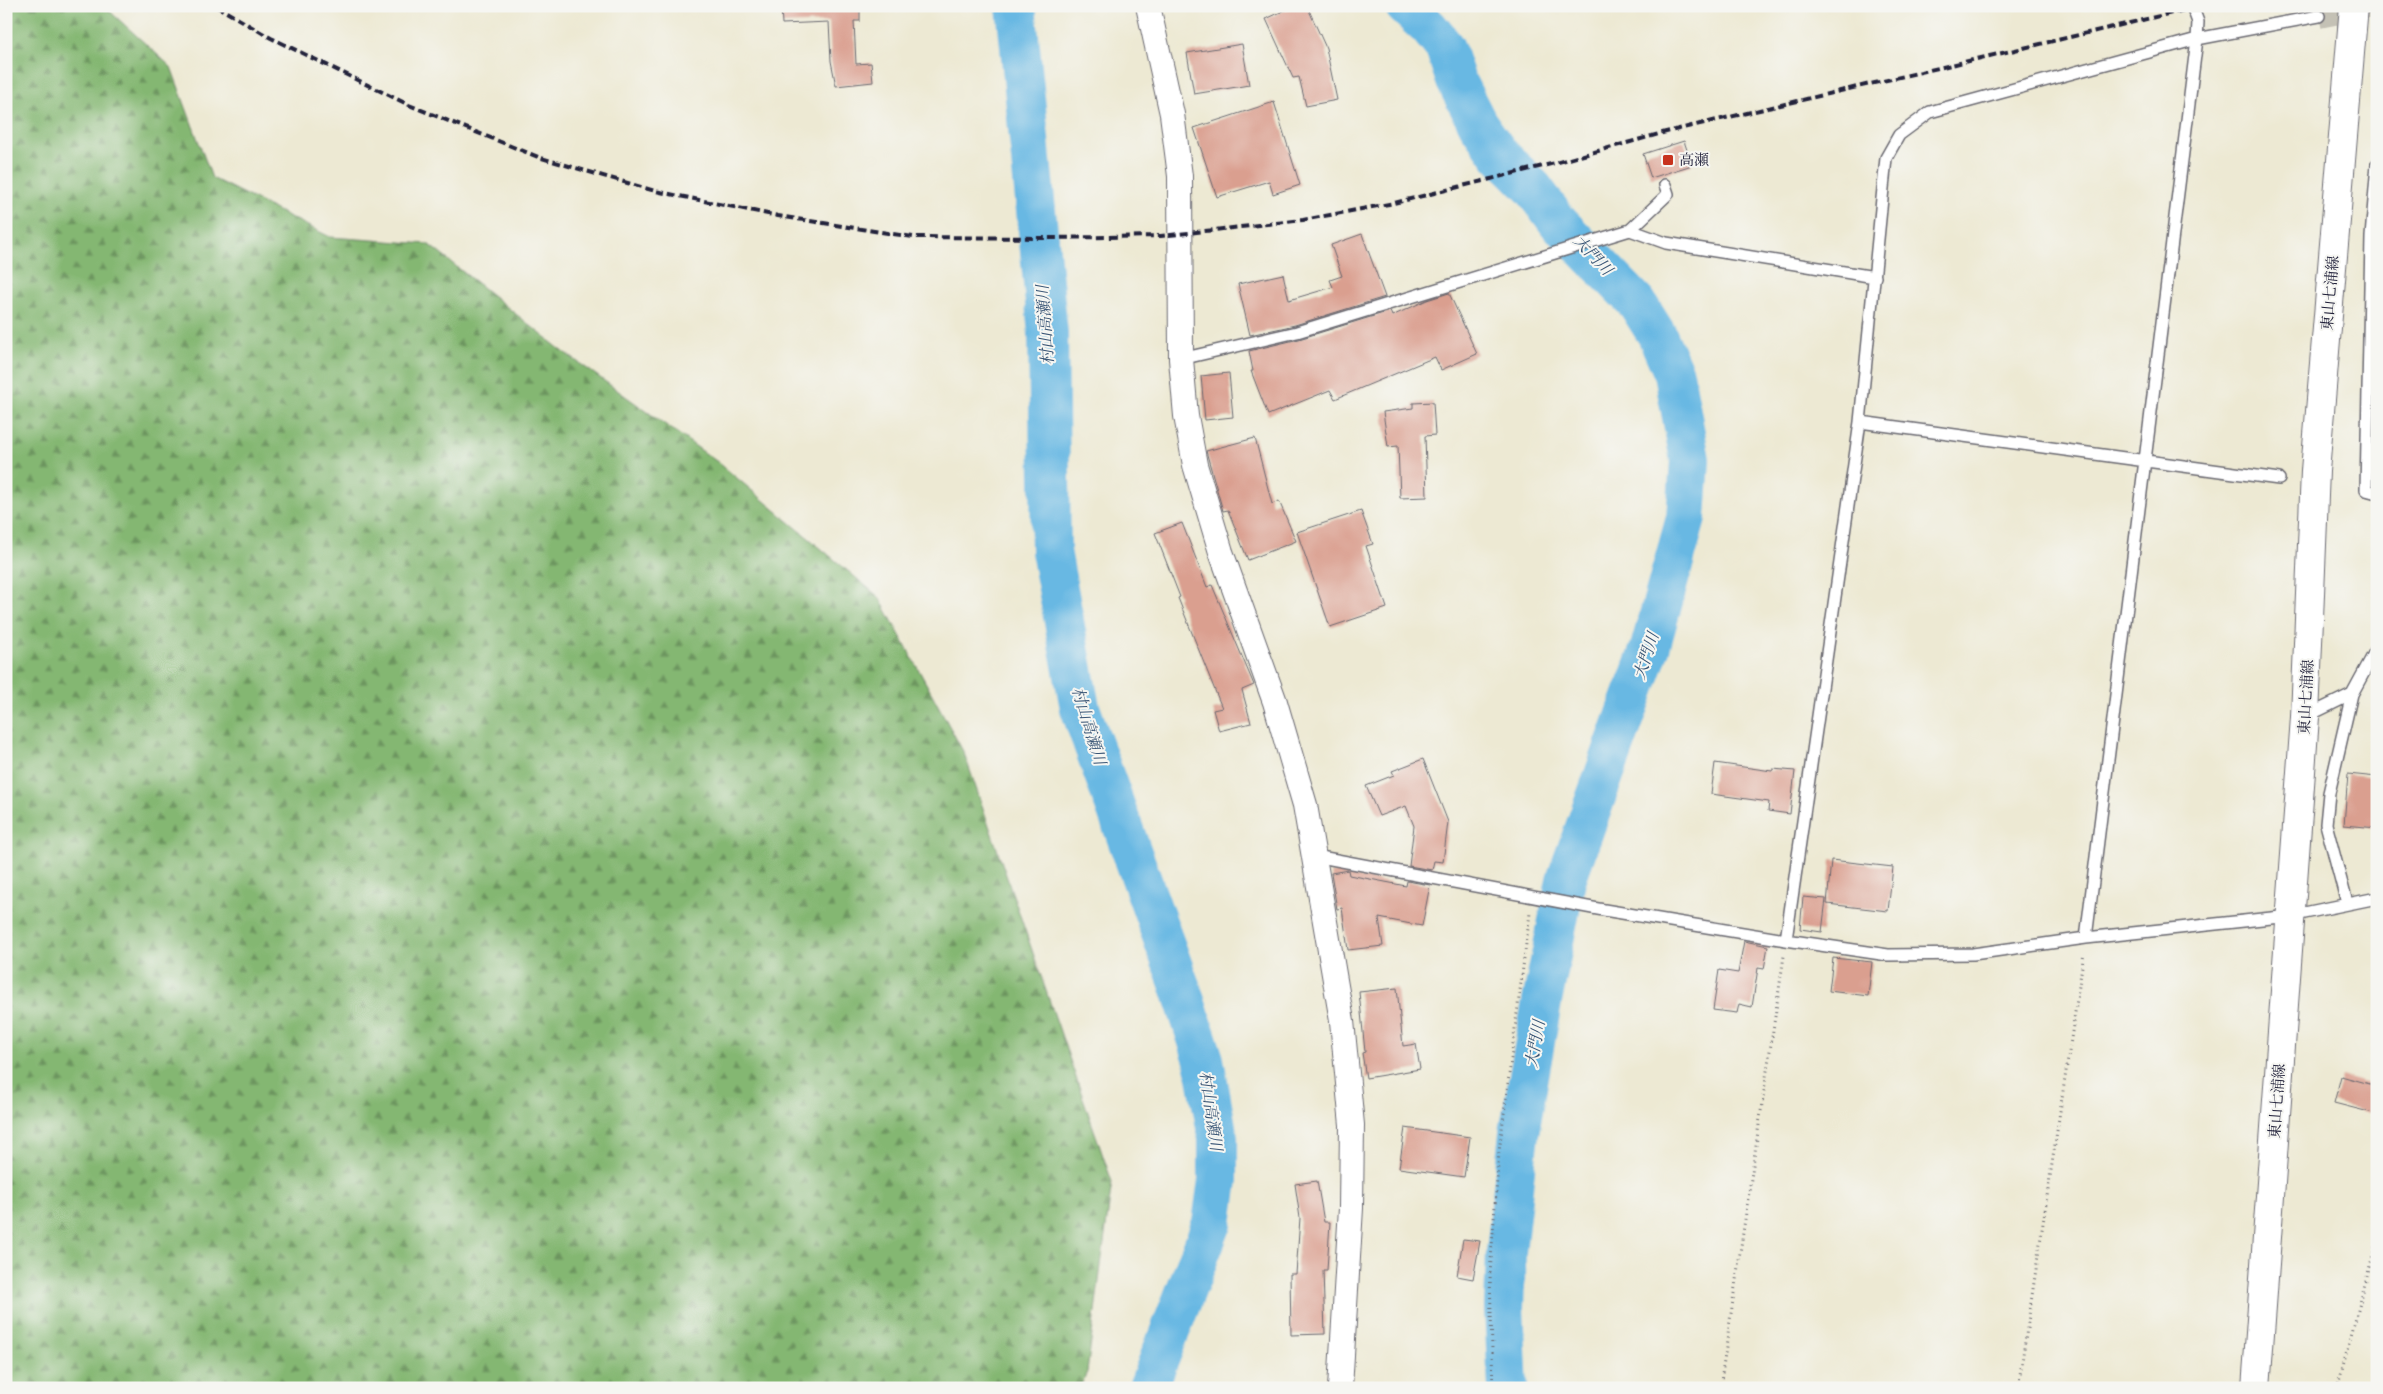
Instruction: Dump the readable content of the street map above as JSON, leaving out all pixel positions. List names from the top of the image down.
{
  "streets": {
    "main road": ["東山七浦線"]
  },
  "water": ["大門川", "村山高瀬川"],
  "places": {
    "transit": ["高瀬"]
  }
}
